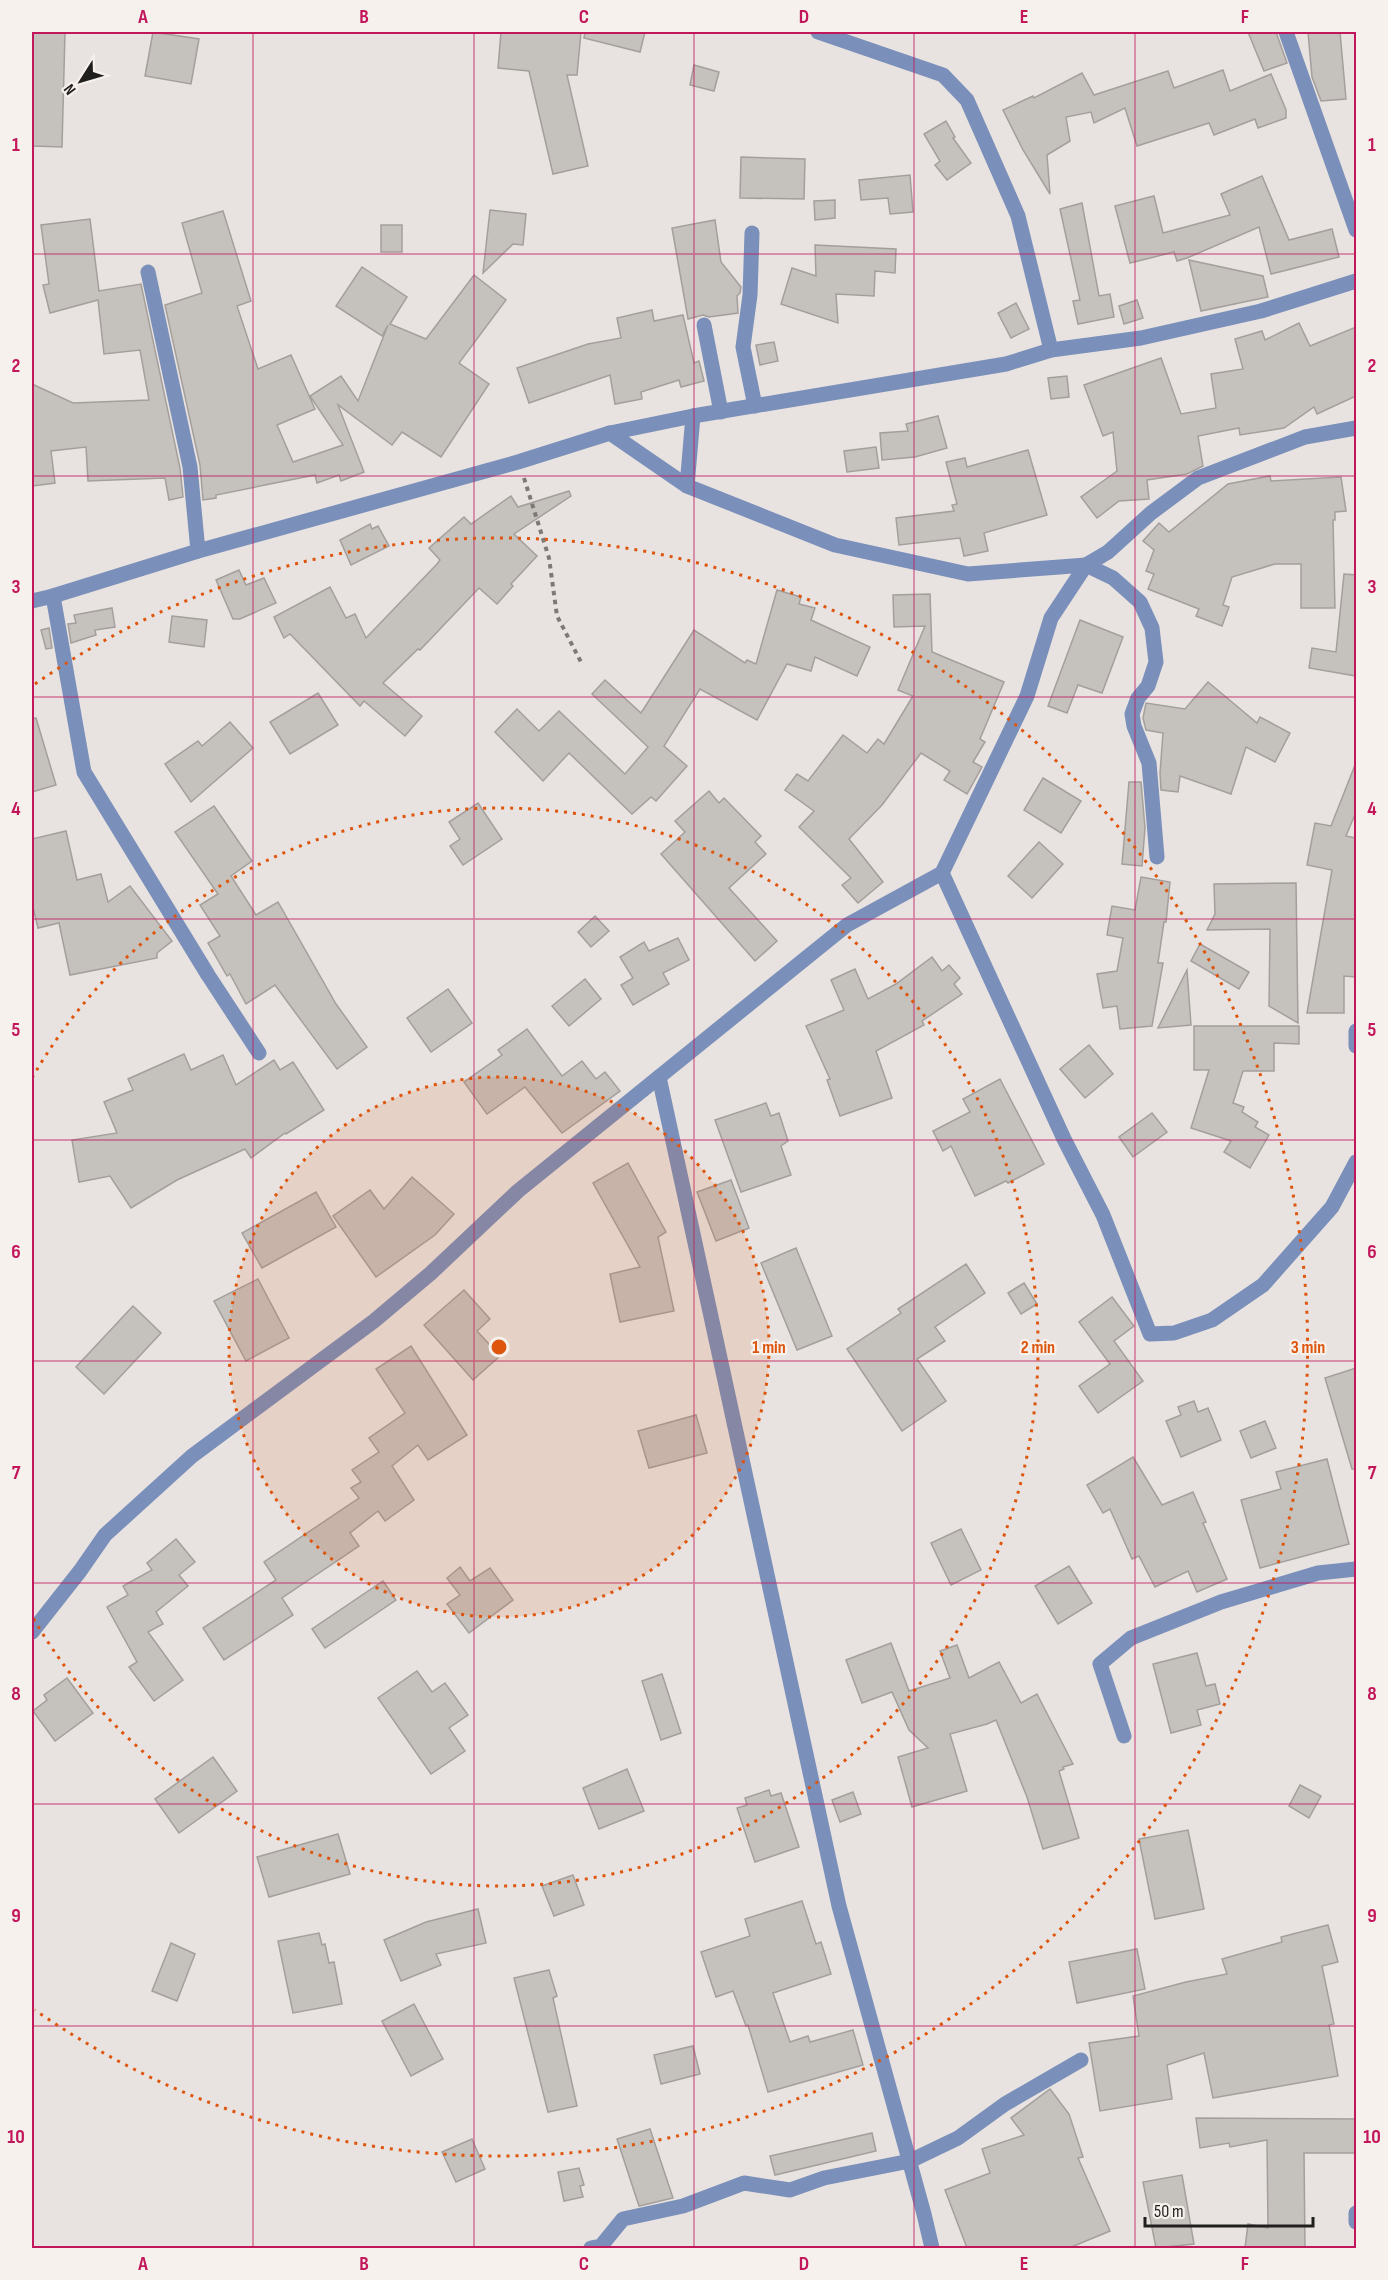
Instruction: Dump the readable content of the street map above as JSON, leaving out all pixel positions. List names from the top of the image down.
{
  "scale_bar": "50 m",
  "north": "bottom left",
  "grid": {
    "columns": [
      "A",
      "B",
      "C",
      "D",
      "E",
      "F"
    ],
    "rows": [
      "1",
      "2",
      "3",
      "4",
      "5",
      "6",
      "7",
      "8",
      "9",
      "10"
    ]
  },
  "rings": ["1 min", "2 min", "3 min"]
}
